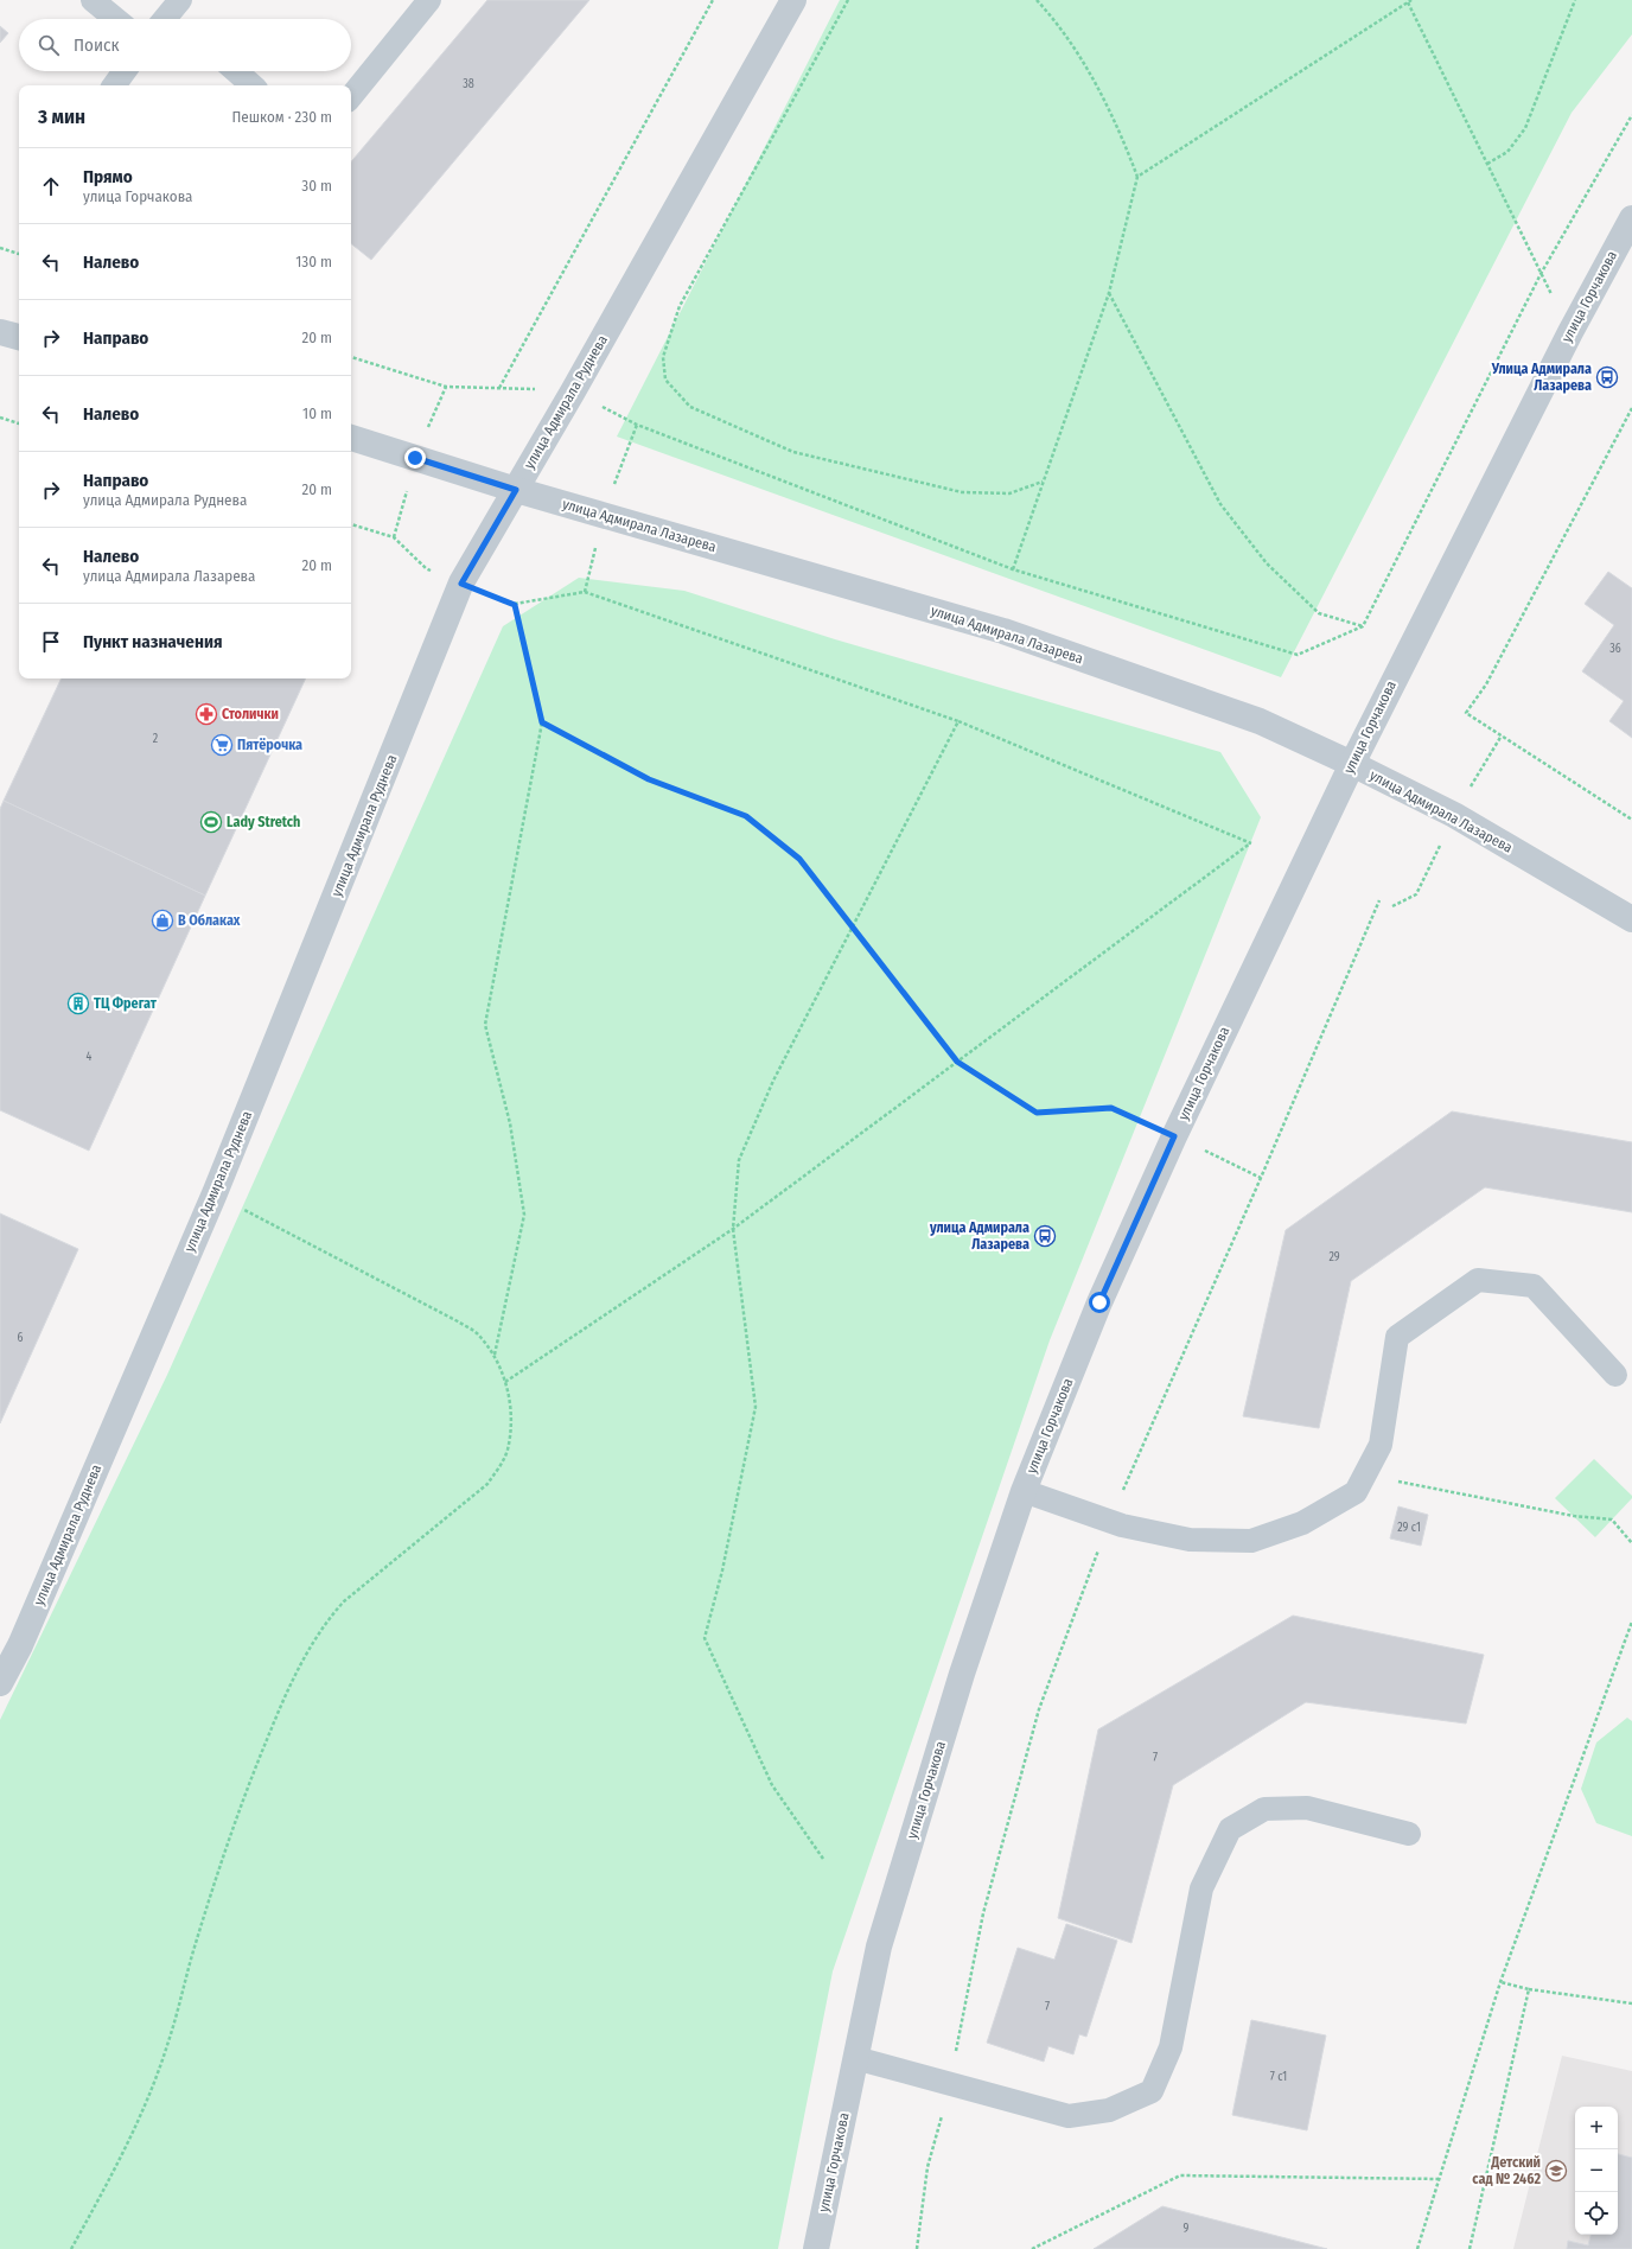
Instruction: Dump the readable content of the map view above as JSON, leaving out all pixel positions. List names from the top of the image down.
{
  "streets": {
    "street": ["улица Горчакова", "улица Адмирала Руднева", "улица Адмирала Лазарева"]
  },
  "crossings": [
    ["улица Горчакова", "улица Адмирала Лазарева"],
    ["улица Адмирала Руднева", "улица Адмирала Лазарева"]
  ],
  "places": {
    "bus stop": ["Улица Адмирала Лазарева", "улица Адмирала Лазарева"],
    "pharmacy": ["Столички"],
    "supermarket": ["Пятёрочка"],
    "sports": ["Lady Stretch"],
    "shop": ["В Облаках"],
    "building": ["ТЦ Фрегат"],
    "school or university": ["Детский сад № 2462"]
  },
  "house_numbers": [
    "38",
    "36",
    "2",
    "4",
    "29",
    "6",
    "29 с1",
    "7",
    "7",
    "7 с1",
    "9"
  ],
  "page": {
    "search": "Поиск",
    "heading": ["3 мин", "Пешком · 230 m"],
    "list": [
      ["Прямо", "улица Горчакова", "30 m"],
      ["Налево", "130 m"],
      ["Направо", "20 m"],
      ["Налево", "10 m"],
      ["Направо", "улица Адмирала Руднева", "20 m"],
      ["Налево", "улица Адмирала Лазарева", "20 m"],
      "Пункт назначения"
    ],
    "map_buttons": ["+", "−"]
  }
}
